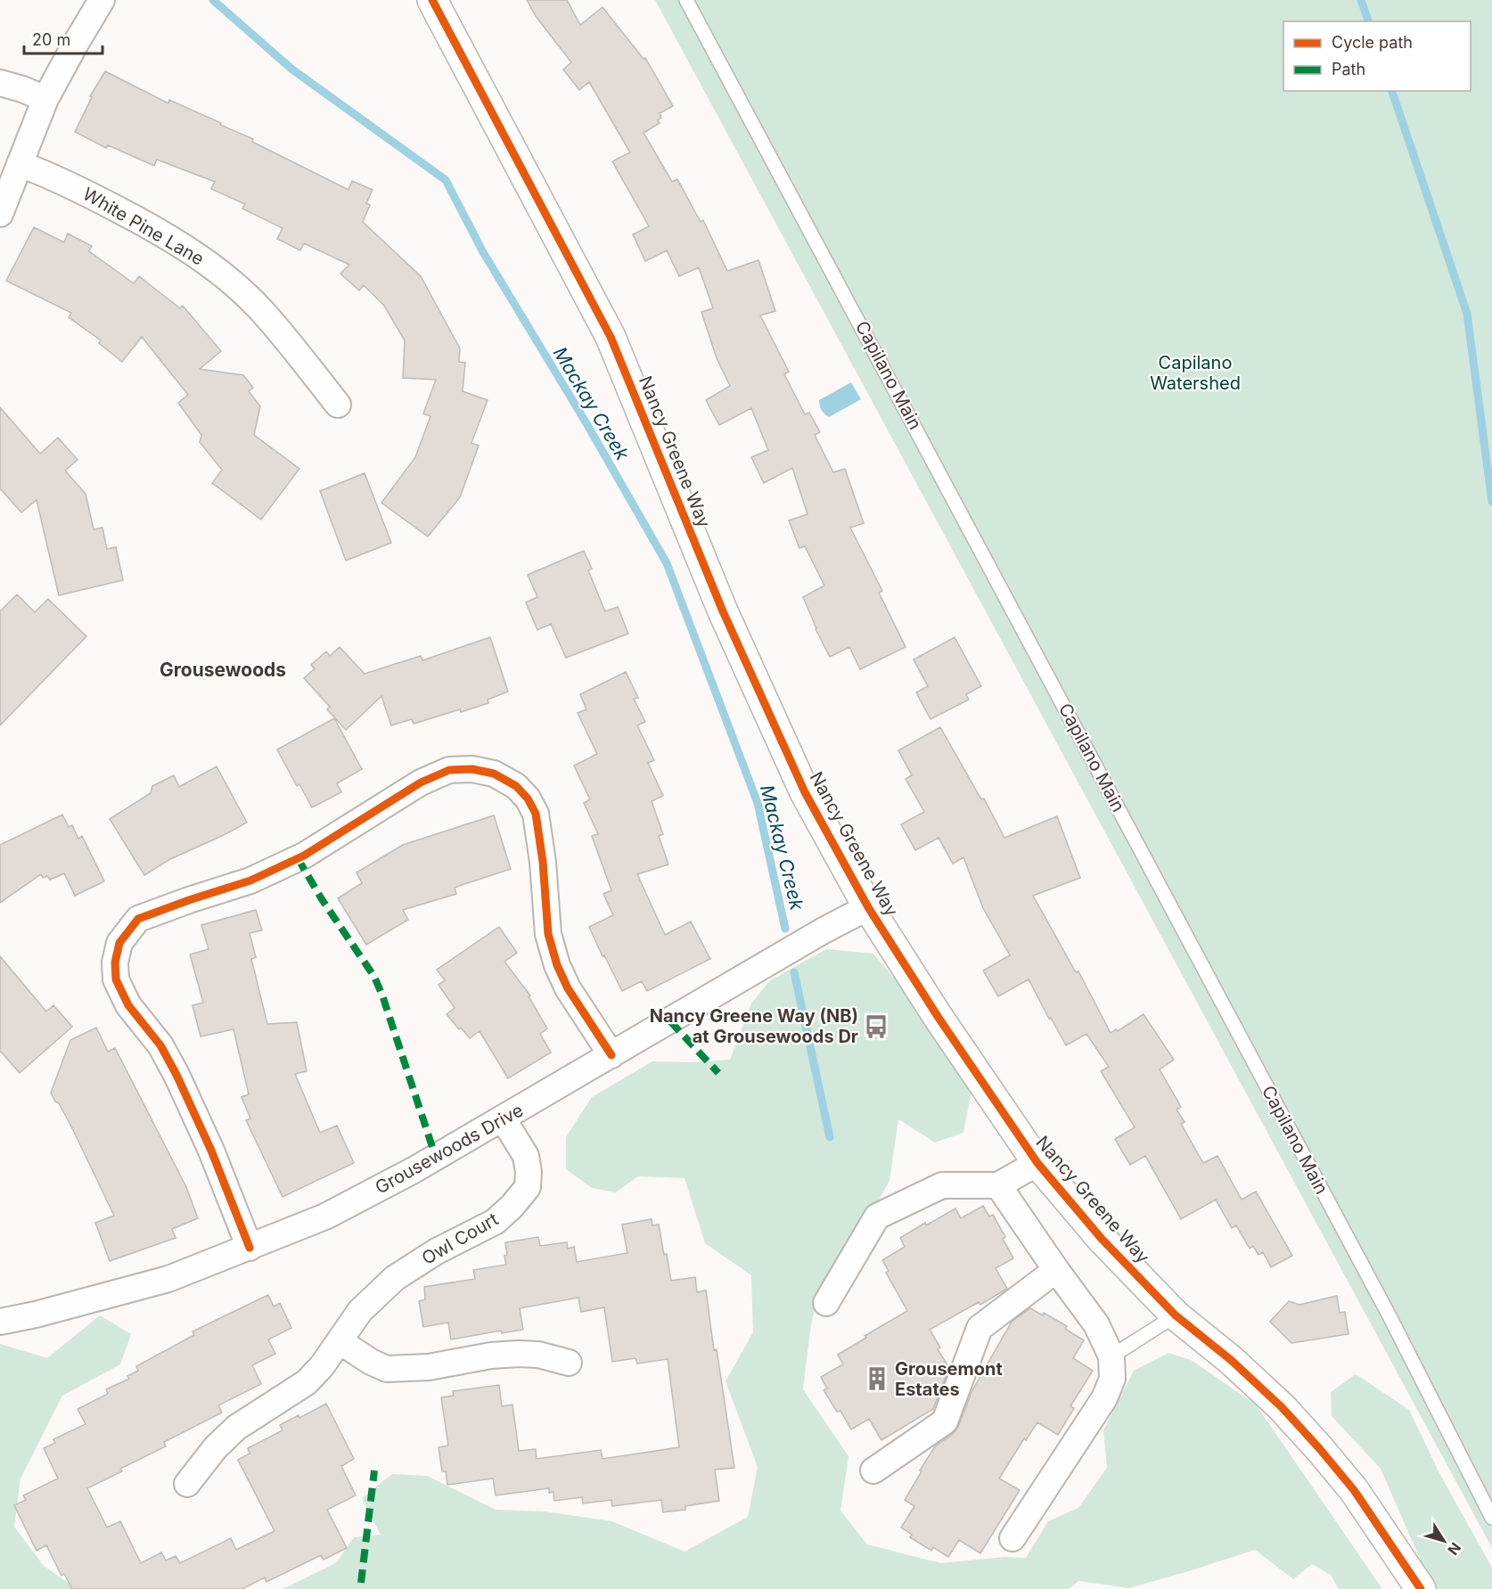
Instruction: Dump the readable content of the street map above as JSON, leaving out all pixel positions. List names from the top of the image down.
{
  "streets": {
    "street": [
      "White Pine Lane",
      "Nancy Greene Way",
      "Grousewoods Drive",
      "Owl Court"
    ],
    "lane": ["Capilano Main"]
  },
  "crossings": [
    ["Nancy Greene Way", "Grousewoods Drive"],
    ["Grousewoods Drive", "Owl Court"]
  ],
  "districts": ["Grousewoods"],
  "water": ["Mackay Creek"],
  "parks": ["Capilano Watershed"],
  "places": {
    "bus stop": ["Nancy Greene Way (NB) at Grousewoods Dr"],
    "building": ["Grousemont Estates"]
  },
  "legend": ["Cycle path", "Path"],
  "scale_bar": "20 m",
  "north": "bottom right"
}
